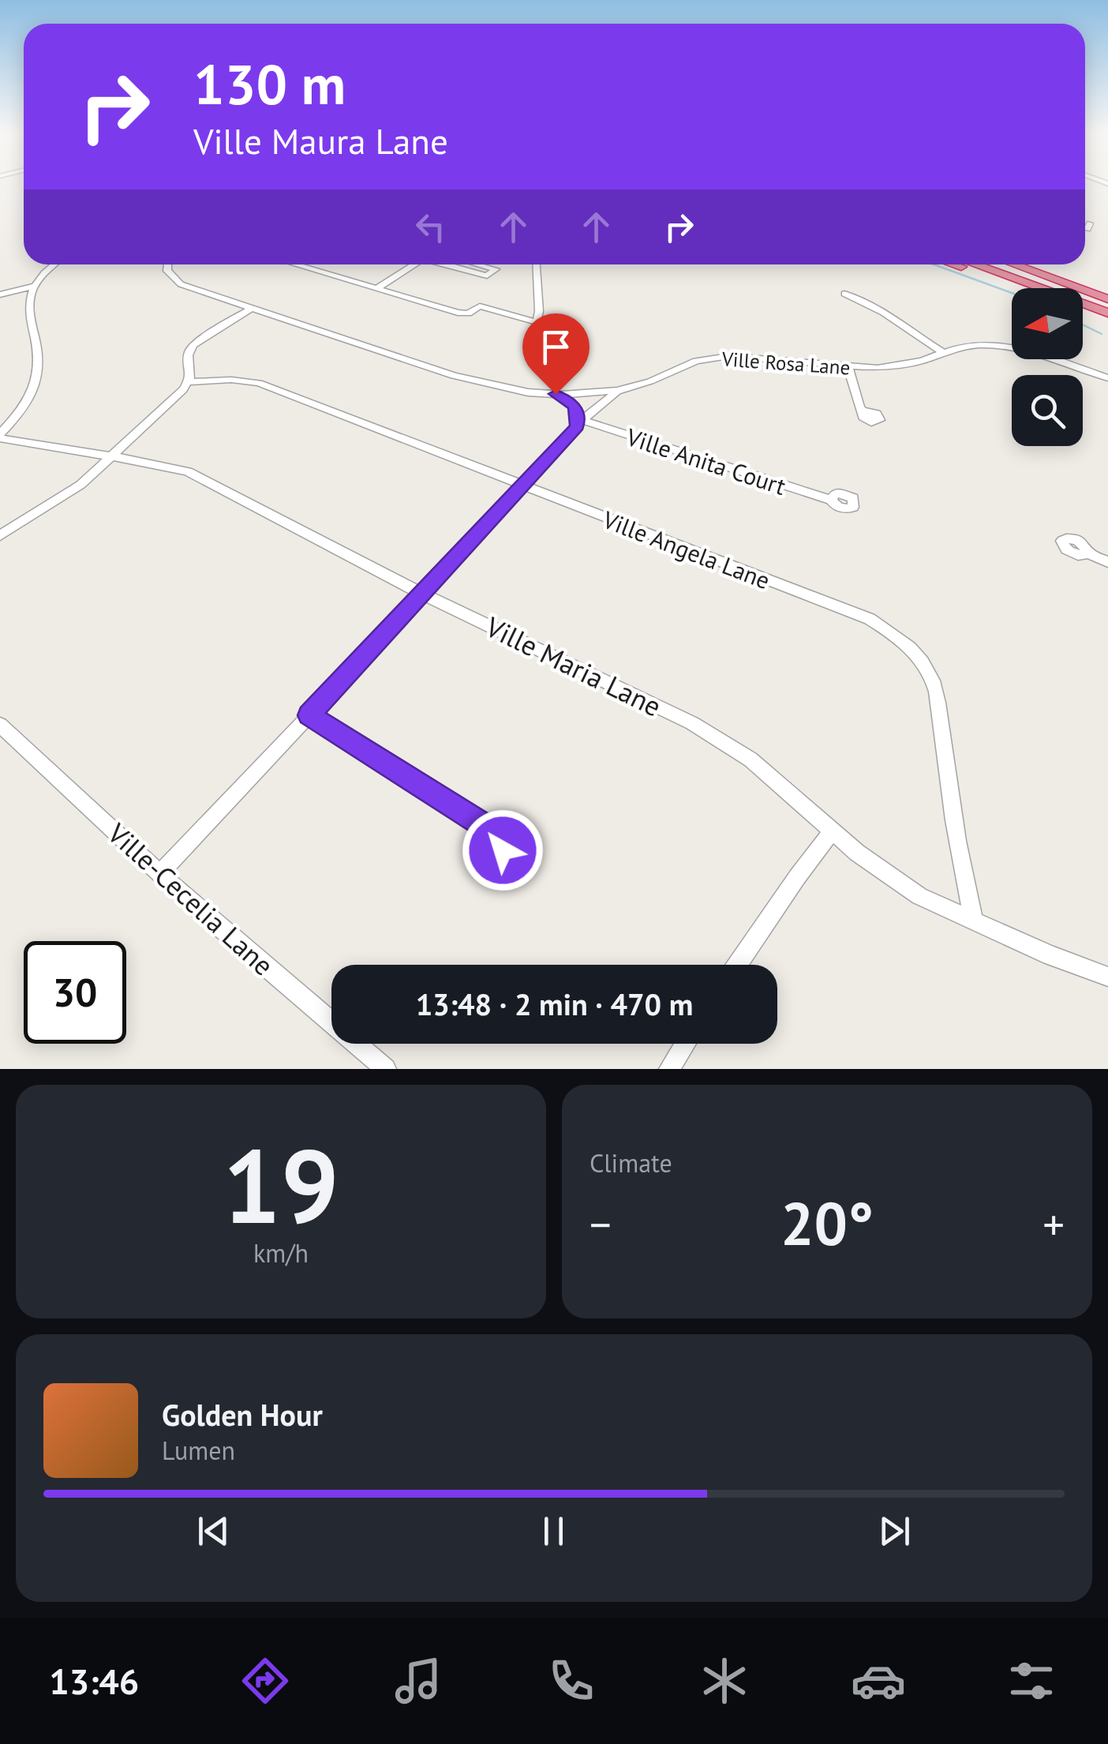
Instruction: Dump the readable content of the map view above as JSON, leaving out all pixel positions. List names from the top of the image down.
{
  "streets": {
    "street": [
      "Ville Rosa Lane",
      "Ville Anita Court",
      "Ville Angela Lane",
      "Ville Maria Lane",
      "Ville-Cecelia Lane"
    ]
  },
  "crossings": [
    ["Ville Angela Lane", "Ville Maria Lane"]
  ],
  "north": "left",
  "page": {
    "turn": ["130 m", "Ville Maura Lane"],
    "limit": "30",
    "trip": "13:48 · 2 min · 470 m",
    "tile": [
      ["19", "km/h"],
      "Climate"
    ],
    "heat": ["−", "20°", "+"],
    "song": ["Golden Hour", "Lumen"],
    "tabs": "13:46"
  }
}
